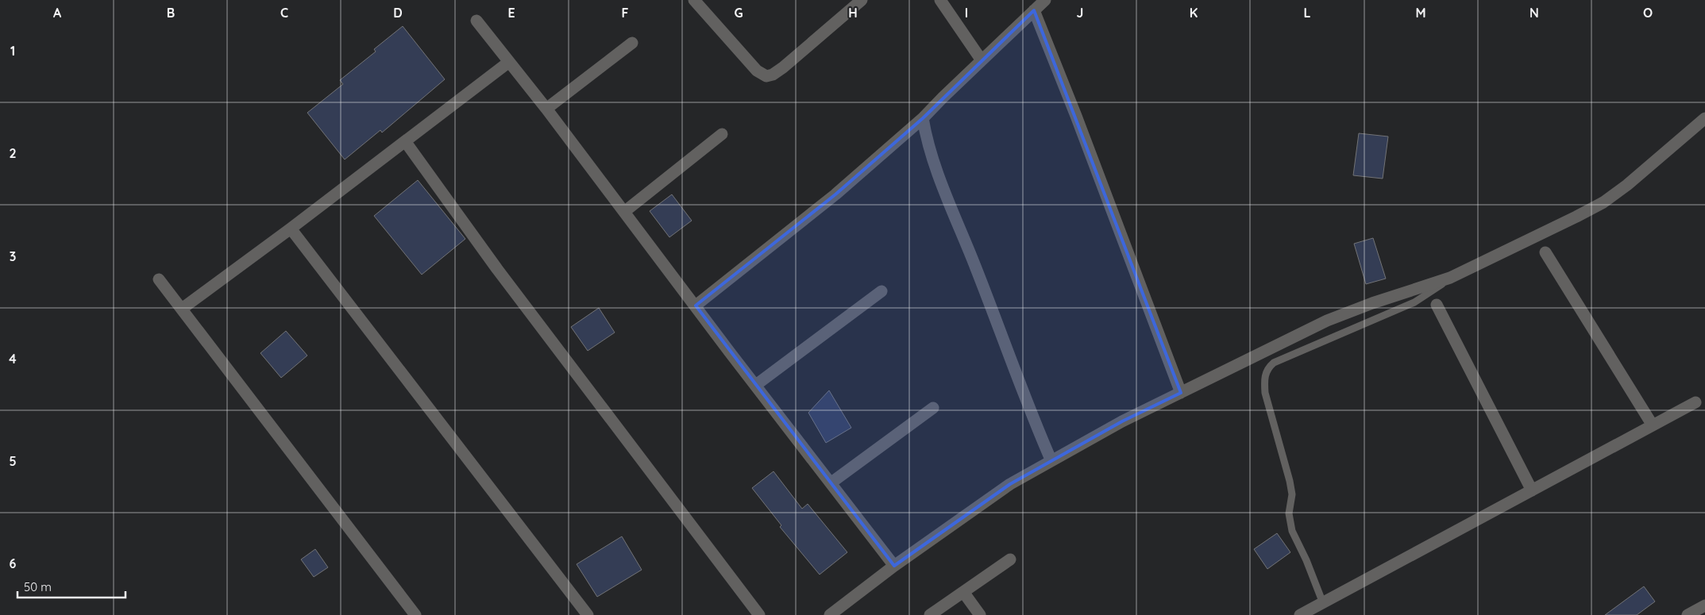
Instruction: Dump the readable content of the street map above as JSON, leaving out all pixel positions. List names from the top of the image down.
{
  "scale_bar": "50 m",
  "grid": {
    "columns": [
      "A",
      "B",
      "C",
      "D",
      "E",
      "F",
      "G",
      "H",
      "I",
      "J",
      "K",
      "L",
      "M",
      "N",
      "O"
    ],
    "rows": [
      "1",
      "2",
      "3",
      "4",
      "5",
      "6"
    ]
  }
}
